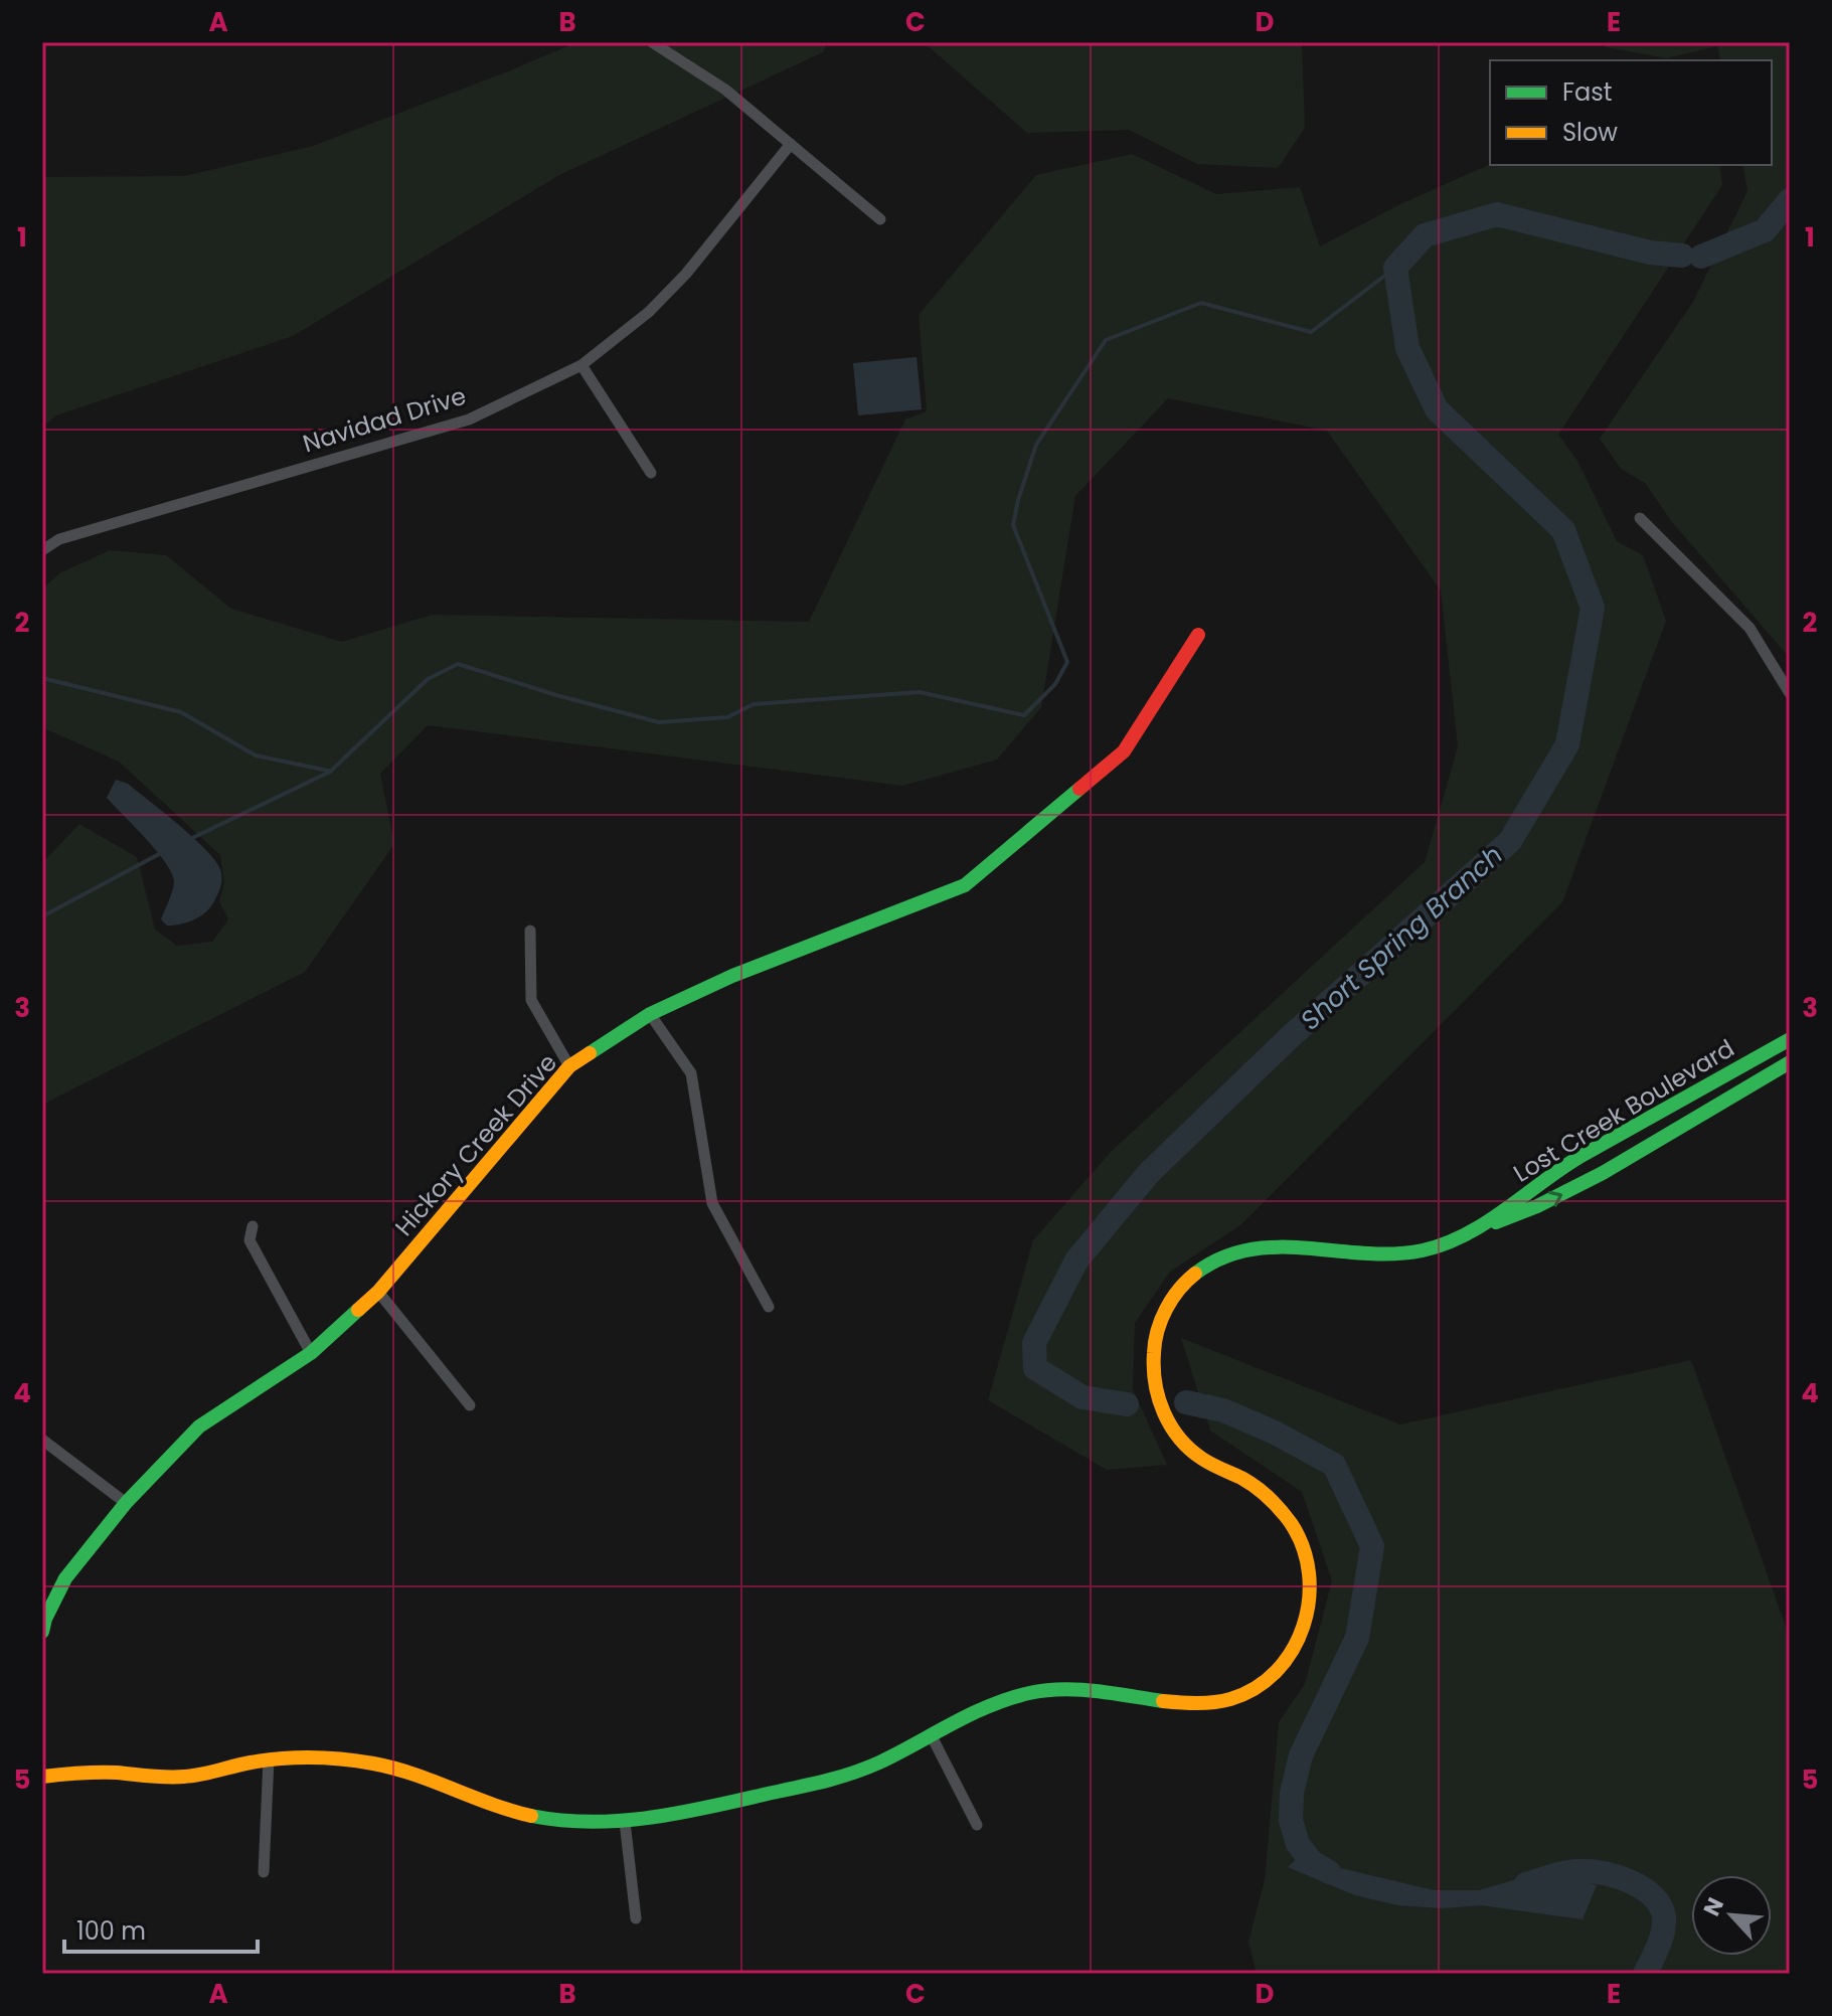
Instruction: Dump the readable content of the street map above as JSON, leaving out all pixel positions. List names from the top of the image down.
{
  "streets": {
    "street": ["Navidad Drive", "Lost Creek Boulevard", "Hickory Creek Drive"]
  },
  "water": ["Short Spring Branch"],
  "legend": ["Fast", "Slow"],
  "scale_bar": "100 m",
  "north": "top left",
  "grid": {
    "columns": [
      "A",
      "B",
      "C",
      "D",
      "E"
    ],
    "rows": [
      "1",
      "2",
      "3",
      "4",
      "5"
    ]
  }
}
